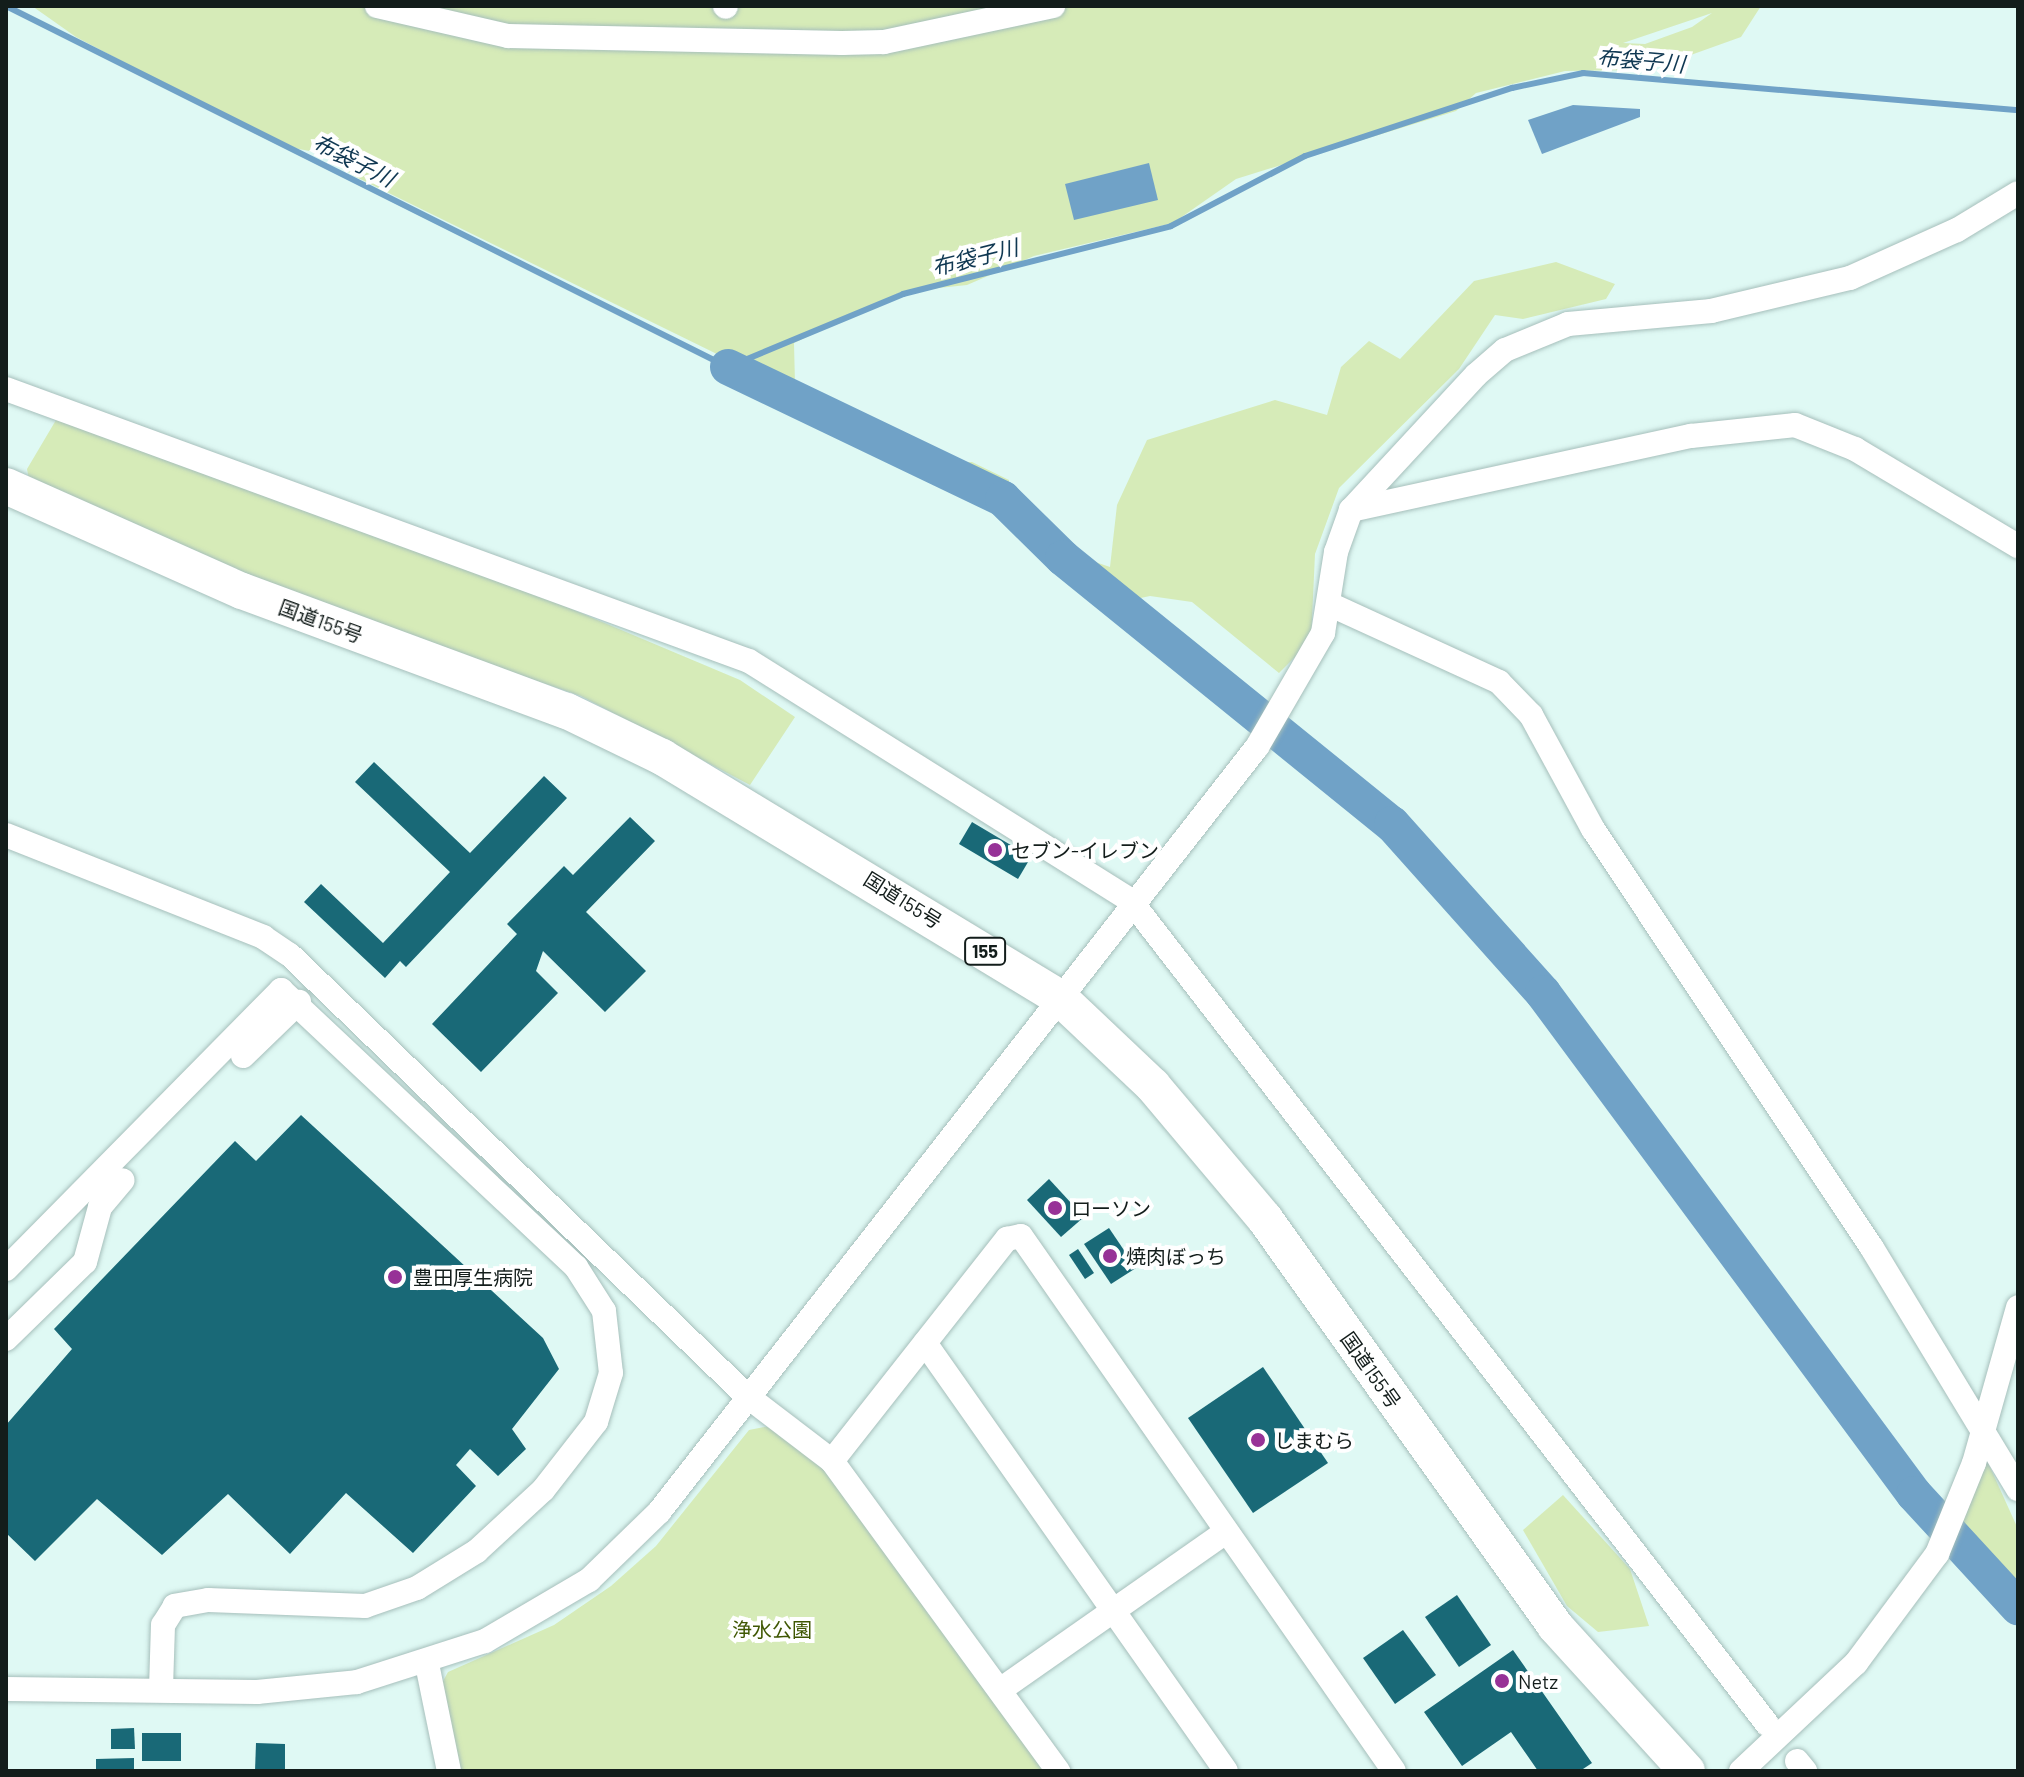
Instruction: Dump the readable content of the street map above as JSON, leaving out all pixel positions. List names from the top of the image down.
{
  "streets": {
    "highway": ["国道155号", "155"]
  },
  "water": ["布袋子川"],
  "parks": ["浄水公園"],
  "places": [
    "セブン-イレブン",
    "ローソン",
    "焼肉ぼっち",
    "豊田厚生病院",
    "しまむら",
    "Netz"
  ]
}
